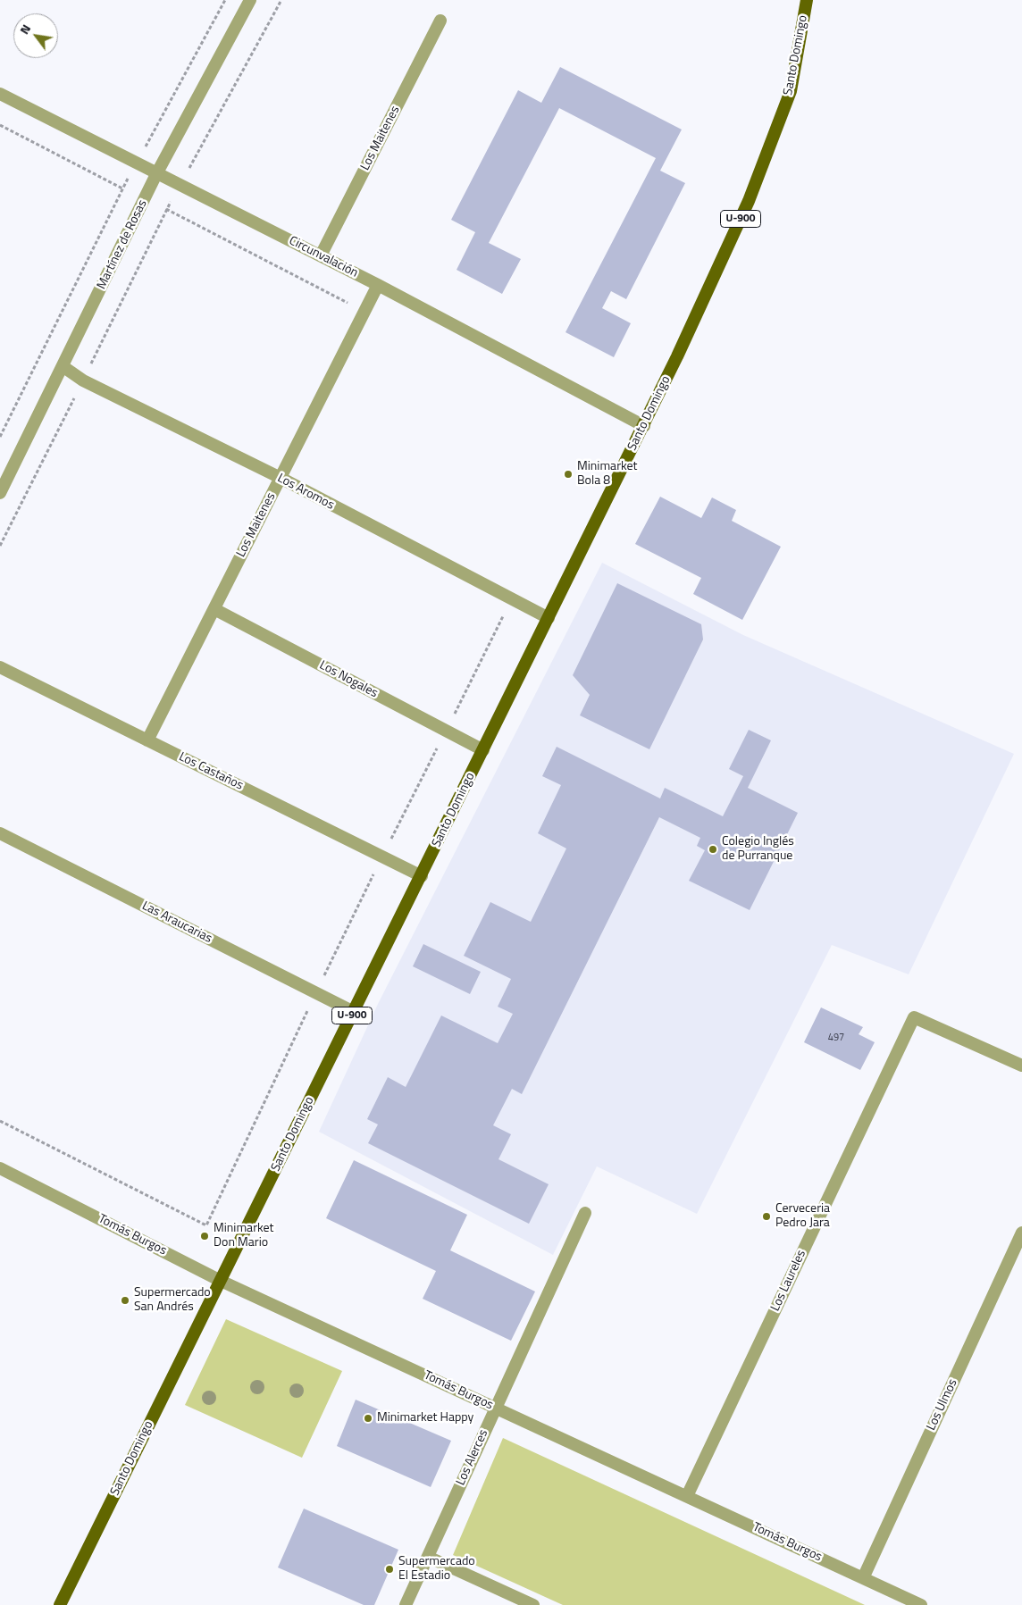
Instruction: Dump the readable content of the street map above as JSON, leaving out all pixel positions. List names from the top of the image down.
{
  "streets": {
    "main road": ["Santo Domingo", "U-900"],
    "street": [
      "Los Maitenes",
      "Martínez de Rosas",
      "Circunvalación",
      "Los Aromos",
      "Los Nogales",
      "Los Castaños",
      "Las Araucarias",
      "Tomás Burgos",
      "Los Laureles",
      "Los Ulmos",
      "Los Alerces"
    ]
  },
  "crossings": [
    ["Santo Domingo", "Circunvalación"],
    ["Santo Domingo", "Los Aromos"],
    ["Santo Domingo", "Los Nogales"],
    ["Santo Domingo", "Los Castaños"],
    ["Santo Domingo", "Las Araucarias"],
    ["Santo Domingo", "Tomás Burgos"],
    ["Los Maitenes", "Circunvalación"],
    ["Los Maitenes", "Los Aromos"],
    ["Los Maitenes", "Los Nogales"],
    ["Los Maitenes", "Los Castaños"],
    ["Martínez de Rosas", "Circunvalación"],
    ["Martínez de Rosas", "Los Aromos"],
    ["Tomás Burgos", "Los Laureles"],
    ["Tomás Burgos", "Los Ulmos"],
    ["Tomás Burgos", "Los Alerces"]
  ],
  "places": [
    "Minimarket Bola 8",
    "Colegio Inglés de Purranque",
    "Cerveceria Pedro Jara",
    "Minimarket Don Mario",
    "Supermercado San Andrés",
    "Minimarket Happy",
    "Supermercado El Estadio"
  ],
  "house_numbers": ["497"],
  "north": "top left"
}
